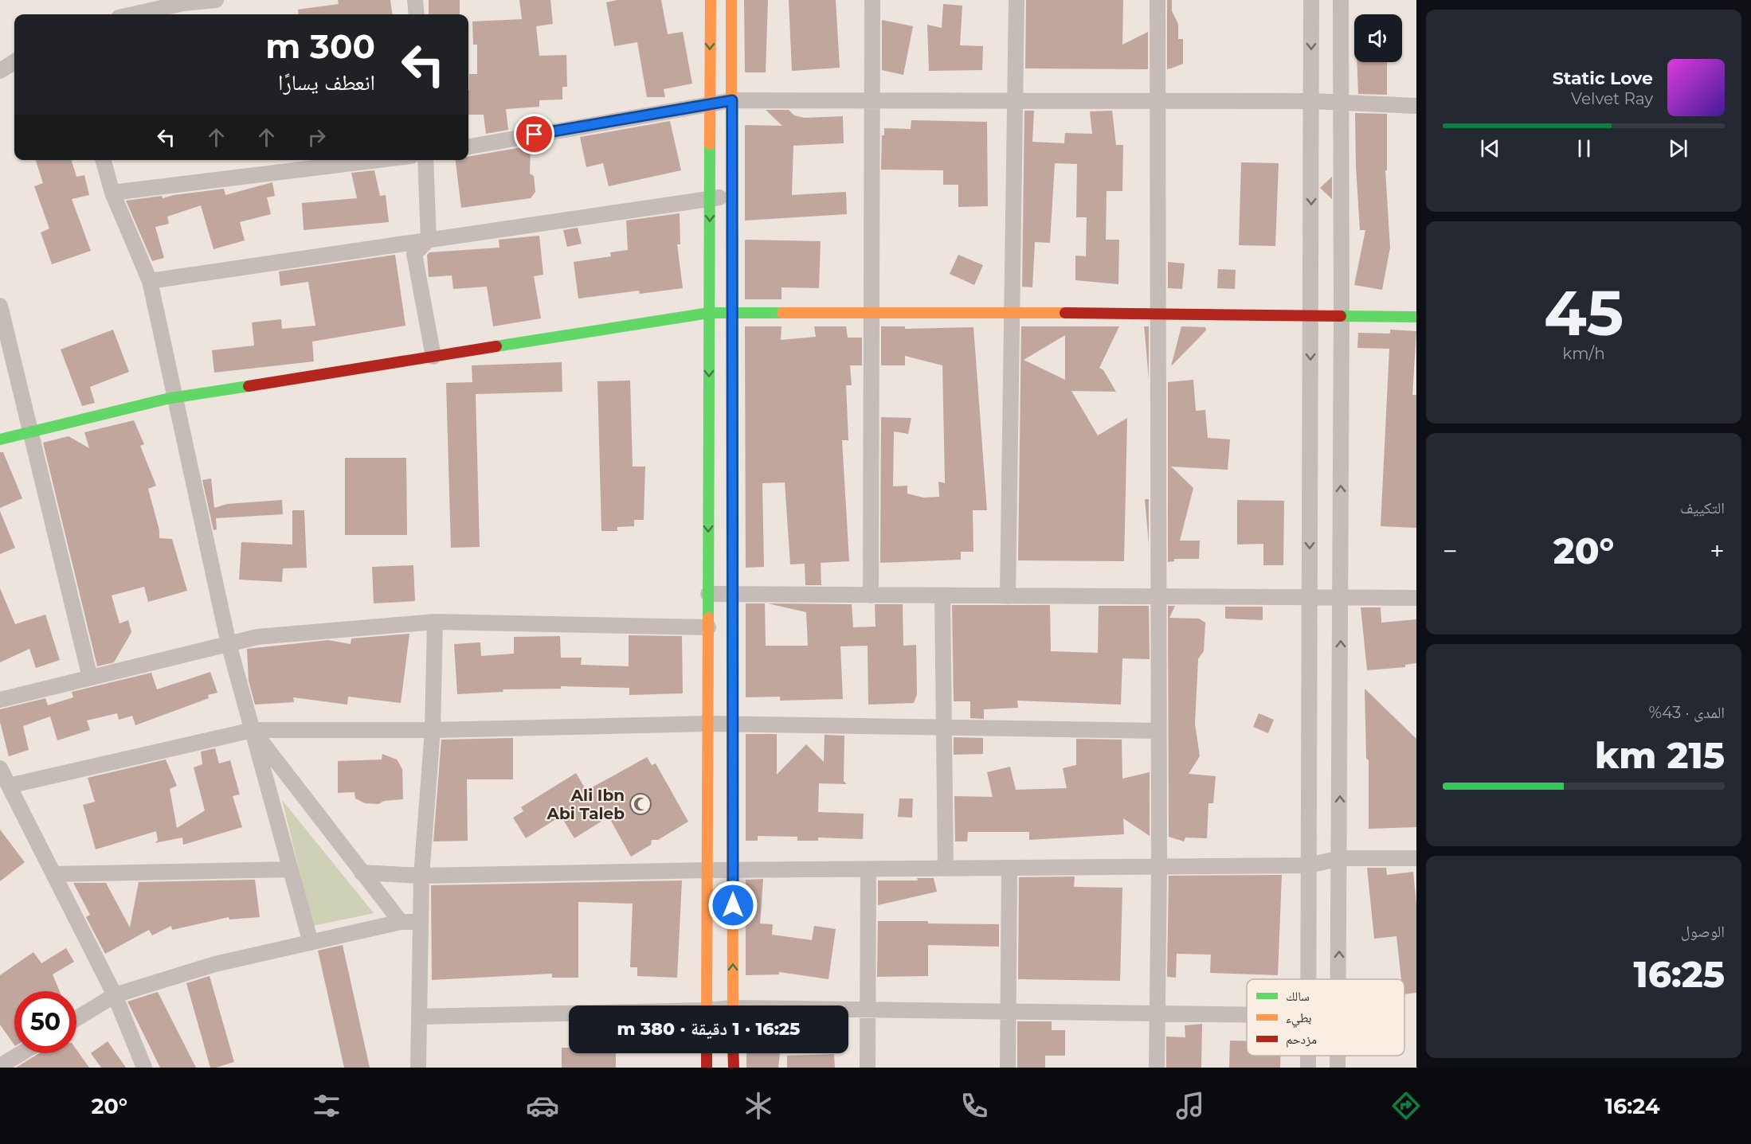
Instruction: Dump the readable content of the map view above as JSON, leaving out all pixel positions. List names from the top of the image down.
{
  "places": {
    "mosque": ["Ali Ibn Abi Taleb"]
  },
  "legend": ["سالك", "بطيء", "مزدحم"],
  "page": {
    "turn": ["300 m", "انعطف يسارًا"],
    "song": ["Static Love", "Velvet Ray"],
    "tile": [
      ["45", "km/h"],
      "التكييف",
      ["المدى · 43%", "215 km"],
      ["الوصول", "16:25"]
    ],
    "heat": ["−", "20°", "+"],
    "limit": "50",
    "trip": "16:25 · 1 دقيقة · 380 m",
    "tabs": ["16:24", "20°"]
  }
}
